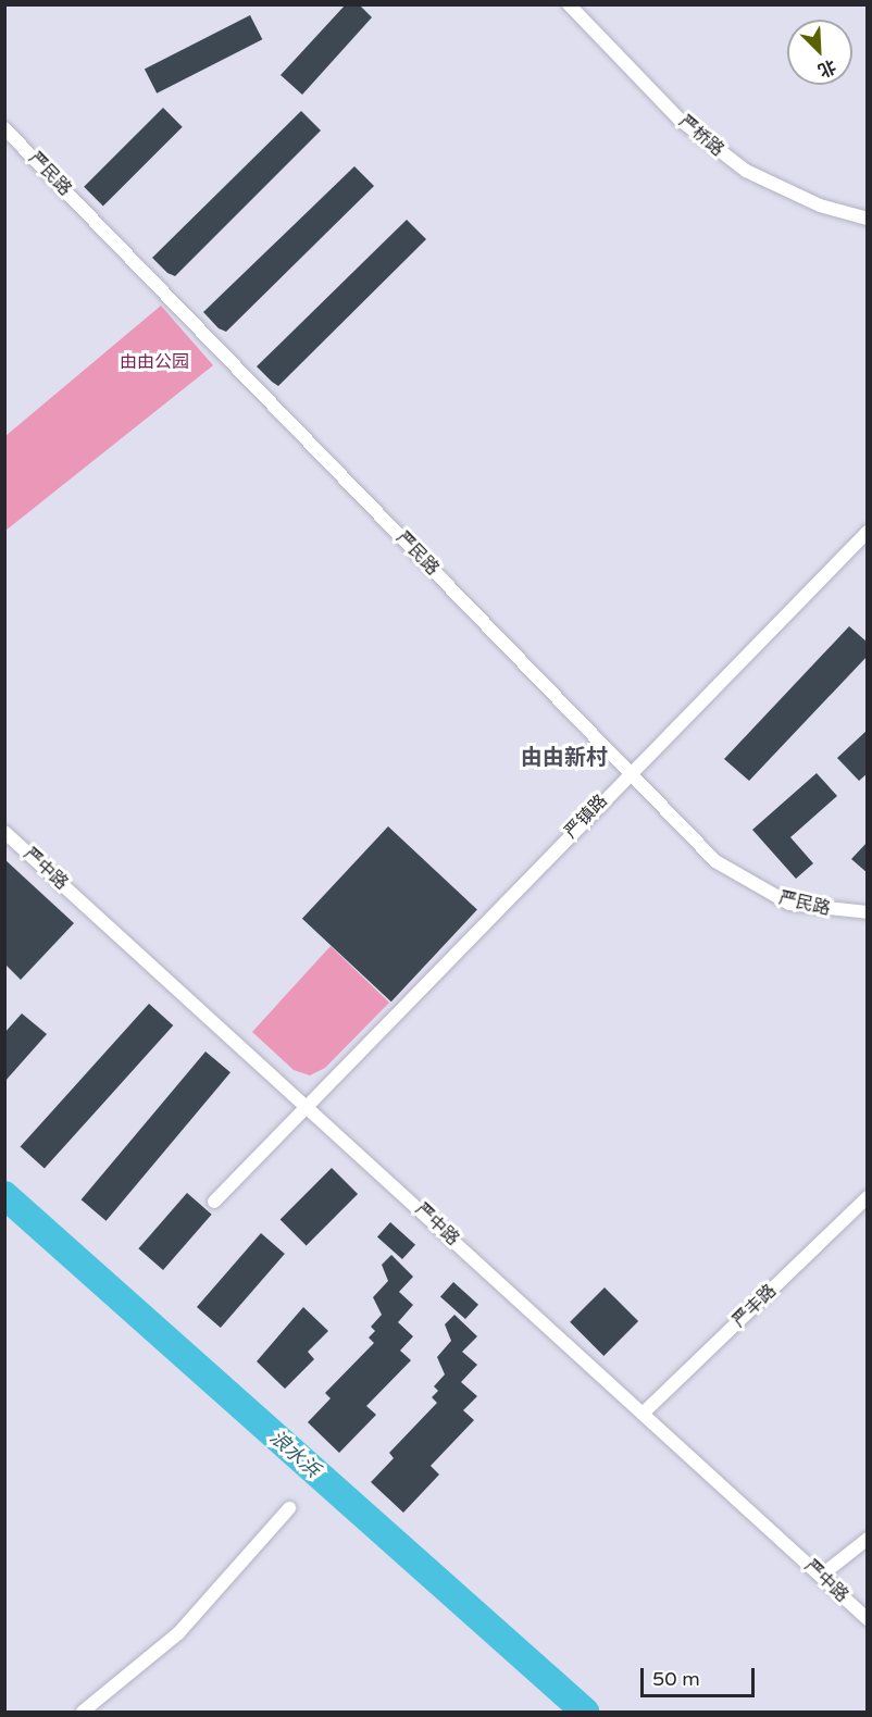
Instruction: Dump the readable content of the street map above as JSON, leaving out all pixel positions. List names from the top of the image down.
{
  "streets": {
    "street": [
      "严桥路",
      "严民路",
      "严镇路",
      "严中路",
      "严丰路"
    ]
  },
  "crossings": [
    ["严民路", "严镇路"],
    ["严镇路", "严中路"],
    ["严中路", "严丰路"]
  ],
  "districts": ["由由新村"],
  "water": ["浪水浜"],
  "parks": ["由由公园"],
  "scale_bar": "50 m",
  "north": "bottom right"
}
